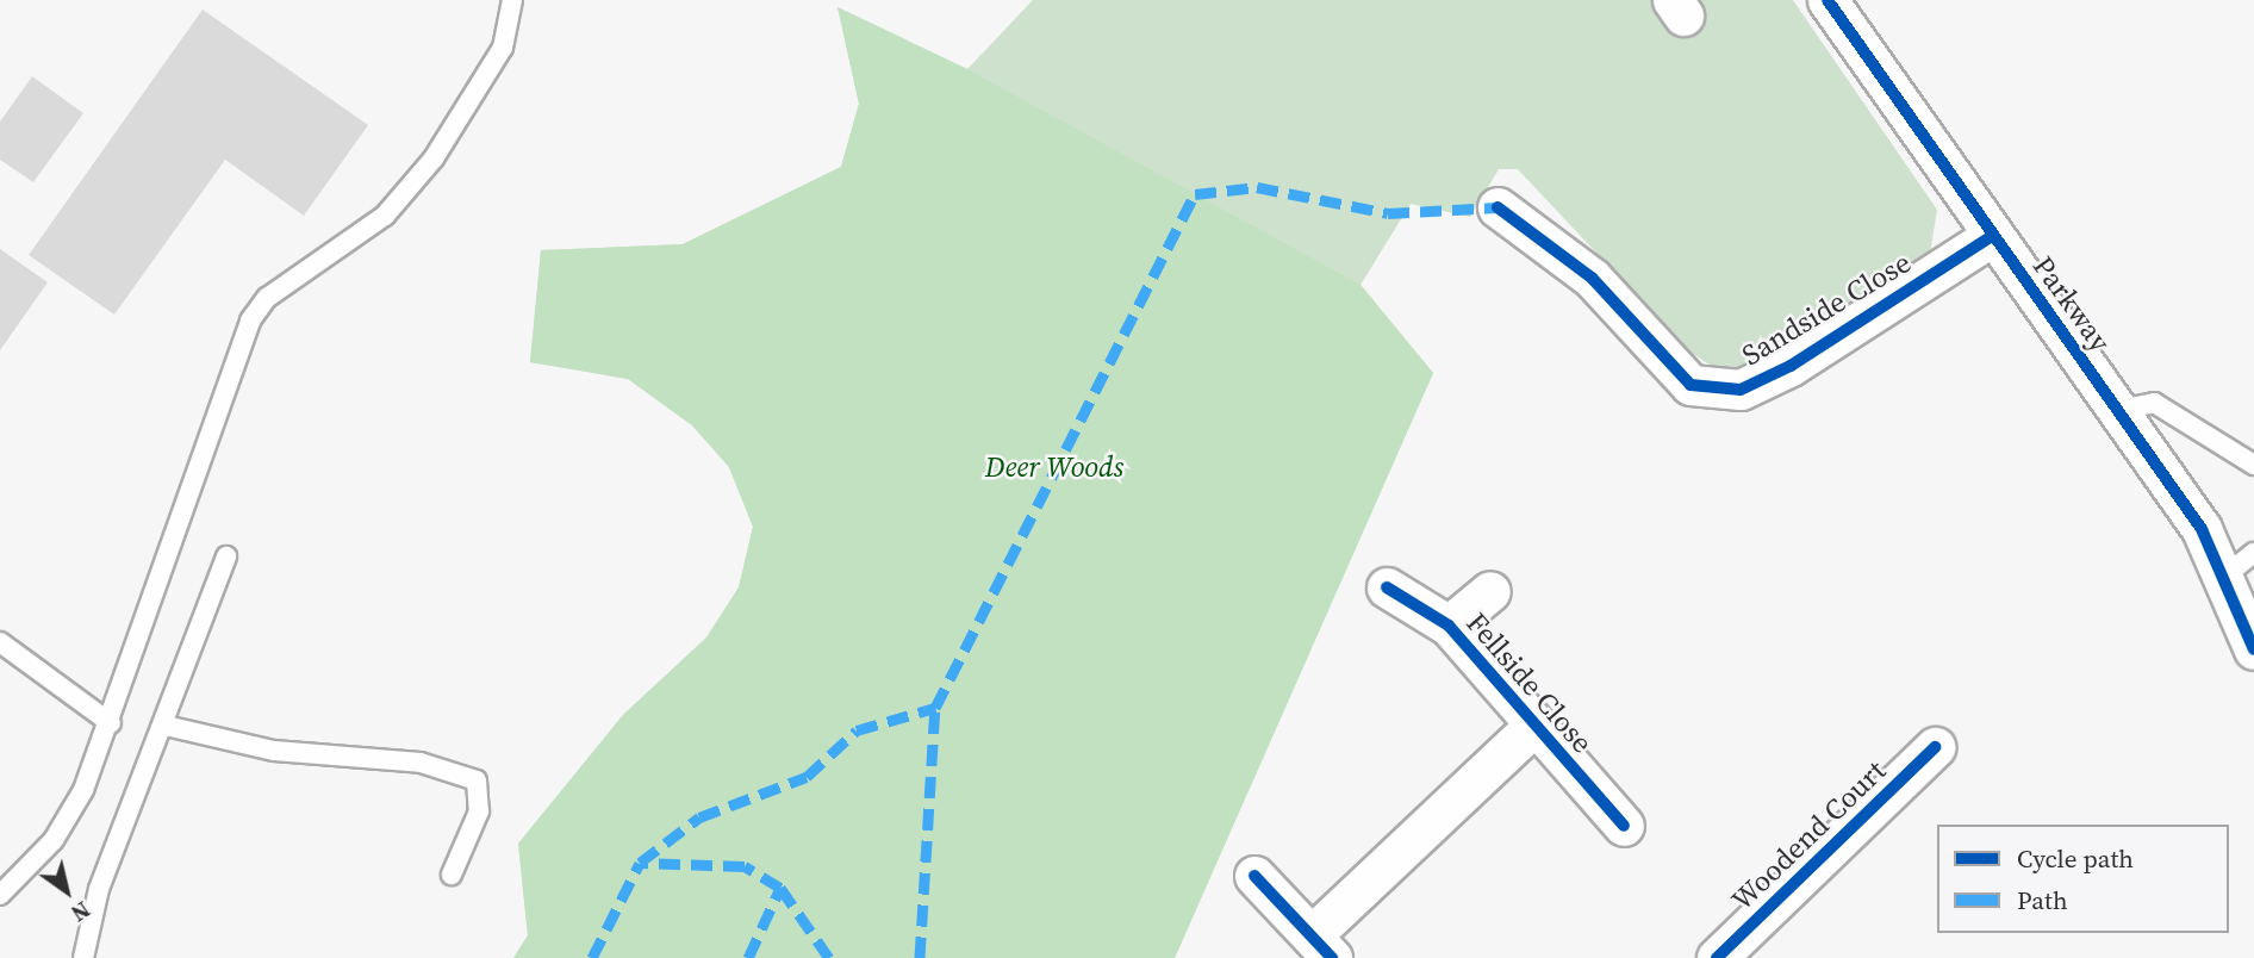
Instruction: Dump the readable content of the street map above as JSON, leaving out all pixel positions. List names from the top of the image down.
{
  "streets": {
    "street": [
      "Parkway",
      "Sandside Close",
      "Fellside Close",
      "Woodend Court"
    ]
  },
  "crossings": [
    ["Parkway", "Sandside Close"]
  ],
  "parks": ["Deer Woods"],
  "legend": ["Cycle path", "Path"],
  "north": "bottom right"
}
